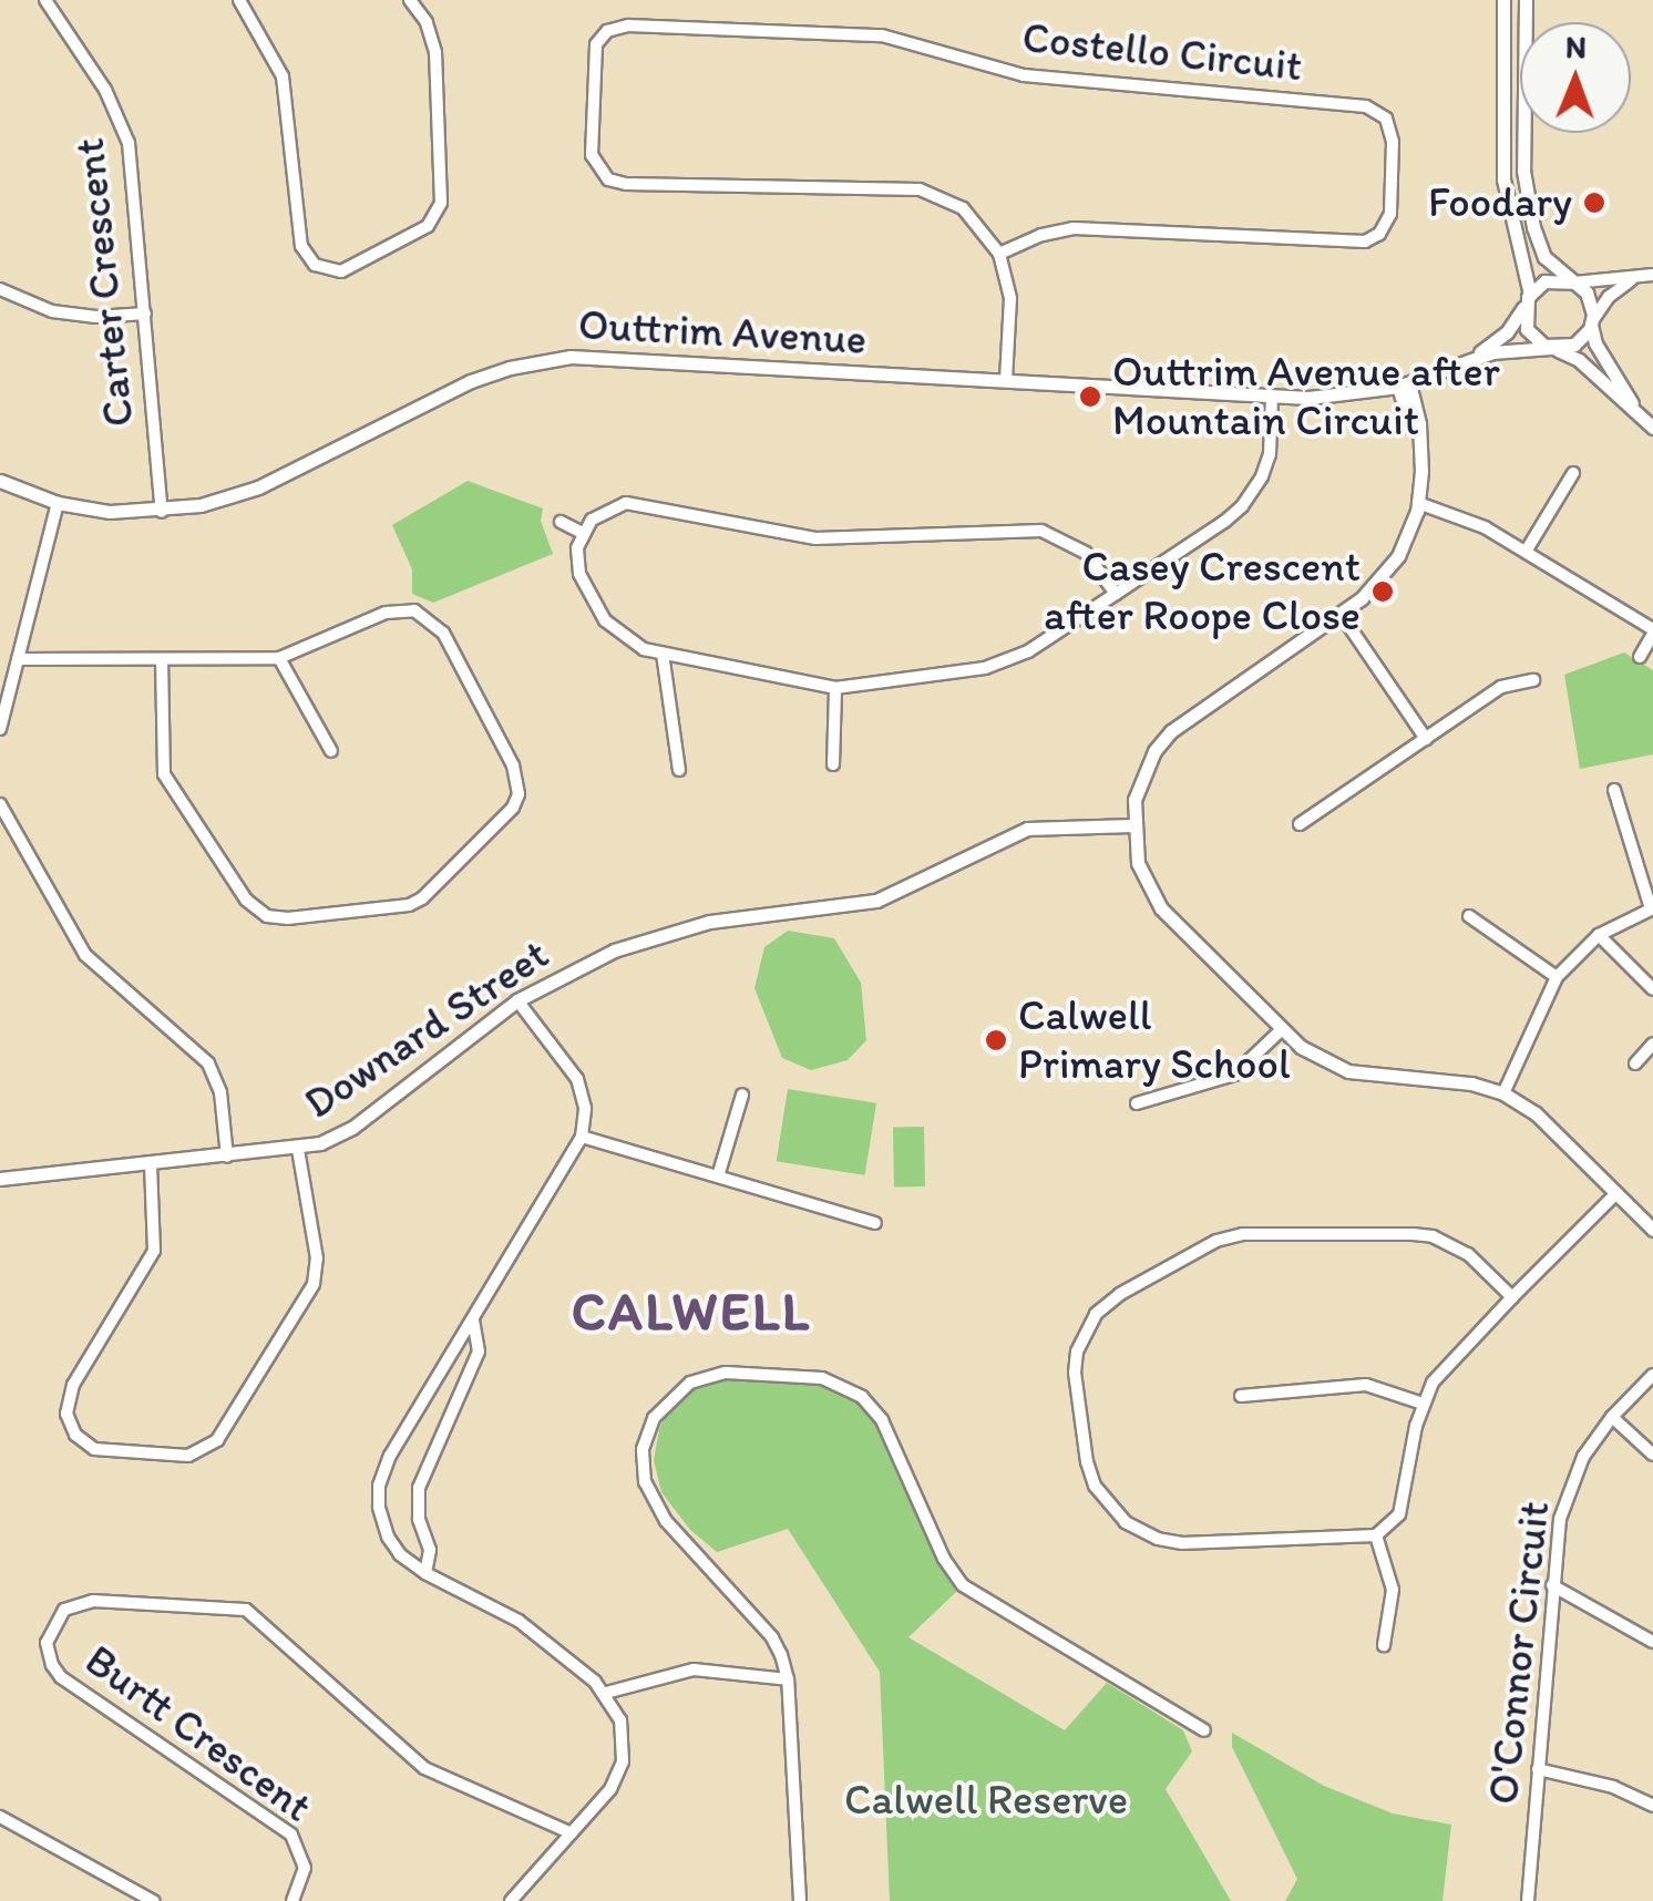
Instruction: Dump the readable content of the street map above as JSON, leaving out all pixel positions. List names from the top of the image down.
{
  "streets": {
    "street": [
      "Costello Circuit",
      "Carter Crescent",
      "Outtrim Avenue",
      "Downard Street",
      "O'Connor Circuit",
      "Burtt Crescent"
    ]
  },
  "crossings": [
    ["Costello Circuit", "Outtrim Avenue"],
    ["Carter Crescent", "Outtrim Avenue"]
  ],
  "districts": ["CALWELL"],
  "parks": ["Calwell Reserve"],
  "places": [
    "Foodary",
    "Outtrim Avenue after Mountain Circuit",
    "Casey Crescent after Roope Close",
    "Calwell Primary School"
  ],
  "north": "top"
}
